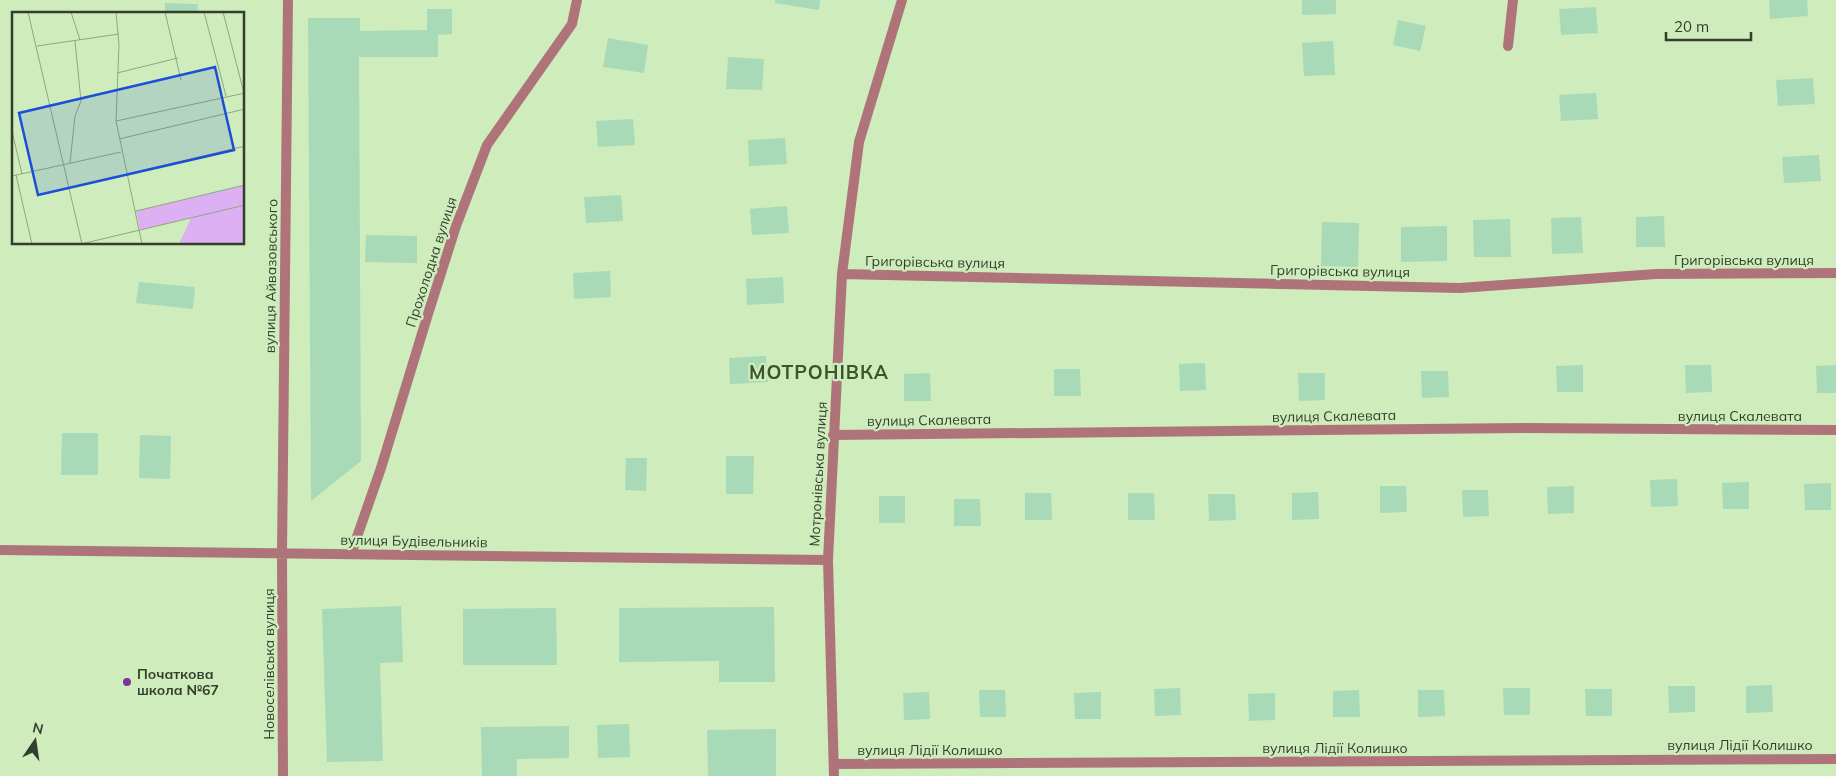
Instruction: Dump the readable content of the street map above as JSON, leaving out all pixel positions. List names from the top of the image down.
{
  "streets": {
    "street": [
      "Григорівська вулиця",
      "Прохолодна вулиця",
      "вулиця Айвазовського",
      "вулиця Скалевата",
      "Мотронівська вулиця",
      "вулиця Будівельників",
      "Новоселівська вулиця",
      "вулиця Лідії Колишко"
    ]
  },
  "crossings": [
    ["Григорівська вулиця", "Мотронівська вулиця"],
    ["Прохолодна вулиця", "вулиця Будівельників"],
    ["вулиця Айвазовського", "вулиця Будівельників"],
    ["вулиця Айвазовського", "Новоселівська вулиця"],
    ["вулиця Скалевата", "Мотронівська вулиця"],
    ["Мотронівська вулиця", "вулиця Будівельників"],
    ["Мотронівська вулиця", "вулиця Лідії Колишко"],
    ["вулиця Будівельників", "Новоселівська вулиця"]
  ],
  "districts": ["МОТРОНІВКА"],
  "places": ["Початкова школа №67"],
  "scale_bar": "20 m",
  "north": "top"
}
